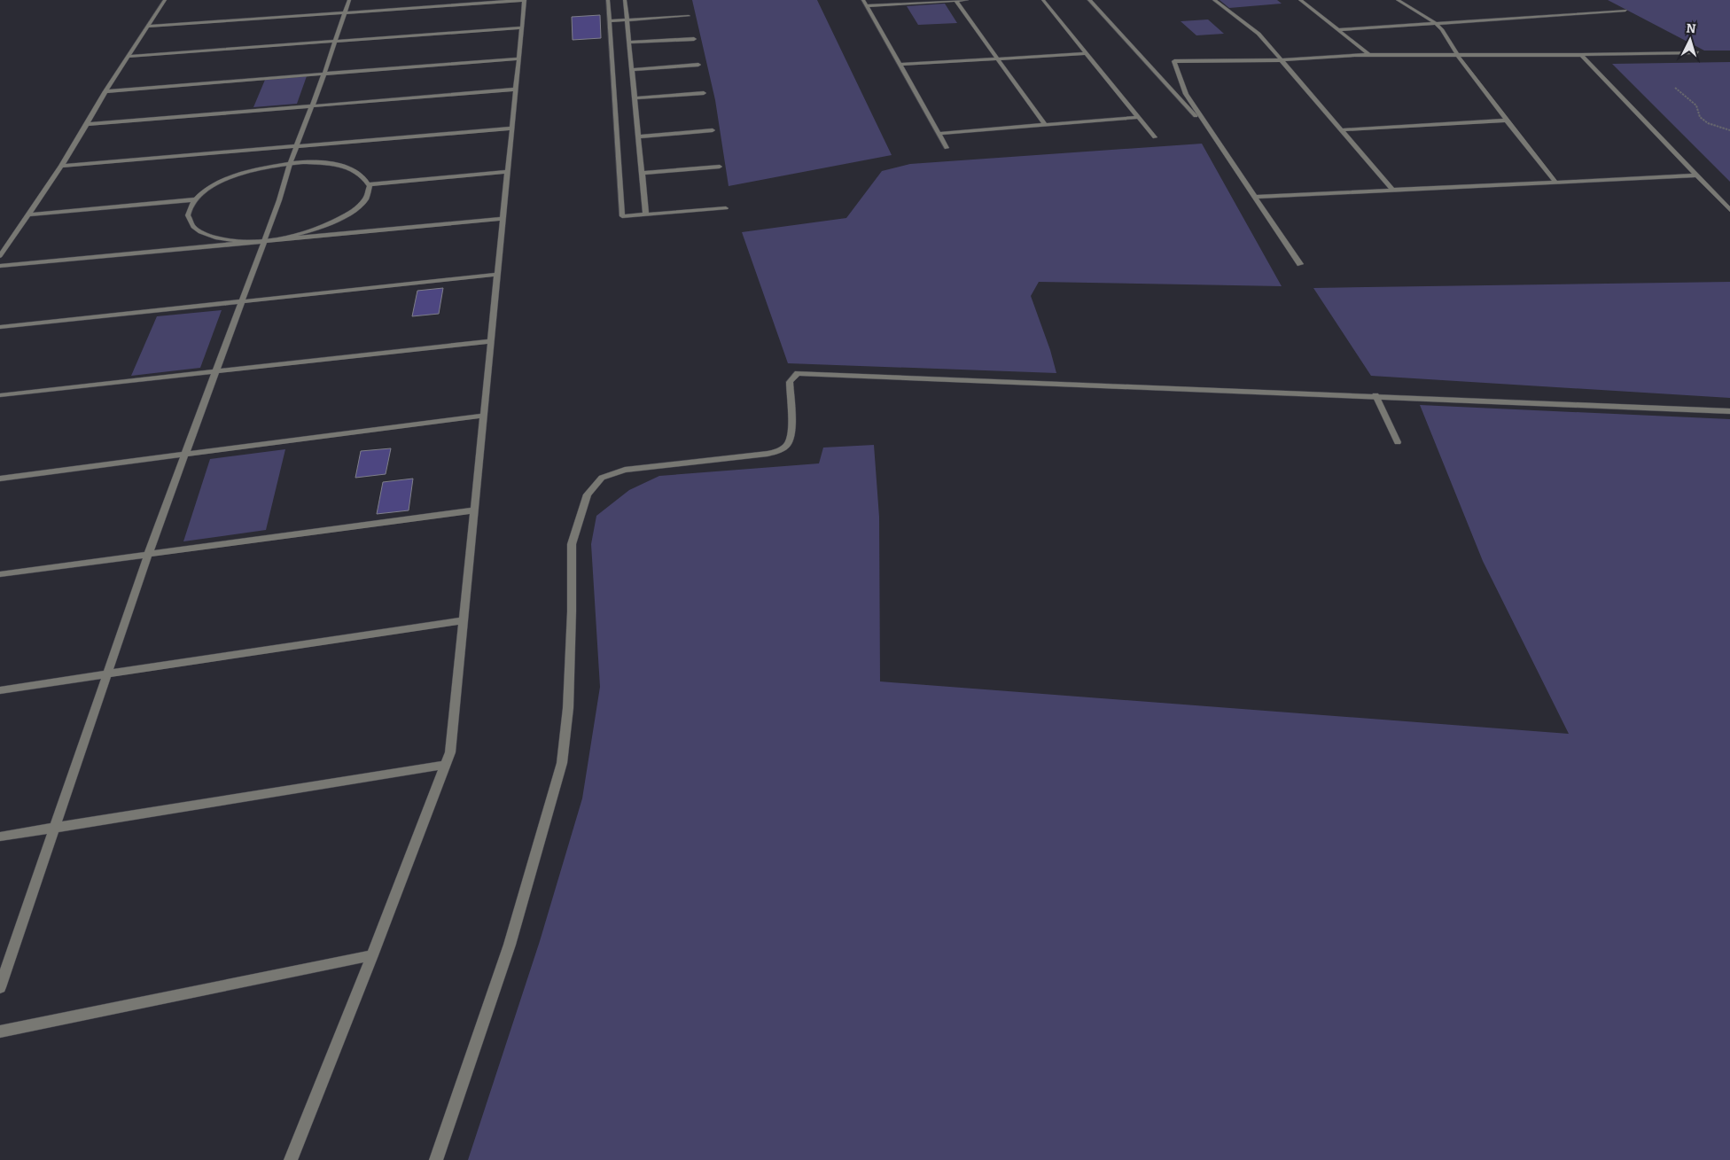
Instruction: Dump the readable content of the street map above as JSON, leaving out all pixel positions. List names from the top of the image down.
{
  "north": "top"
}
